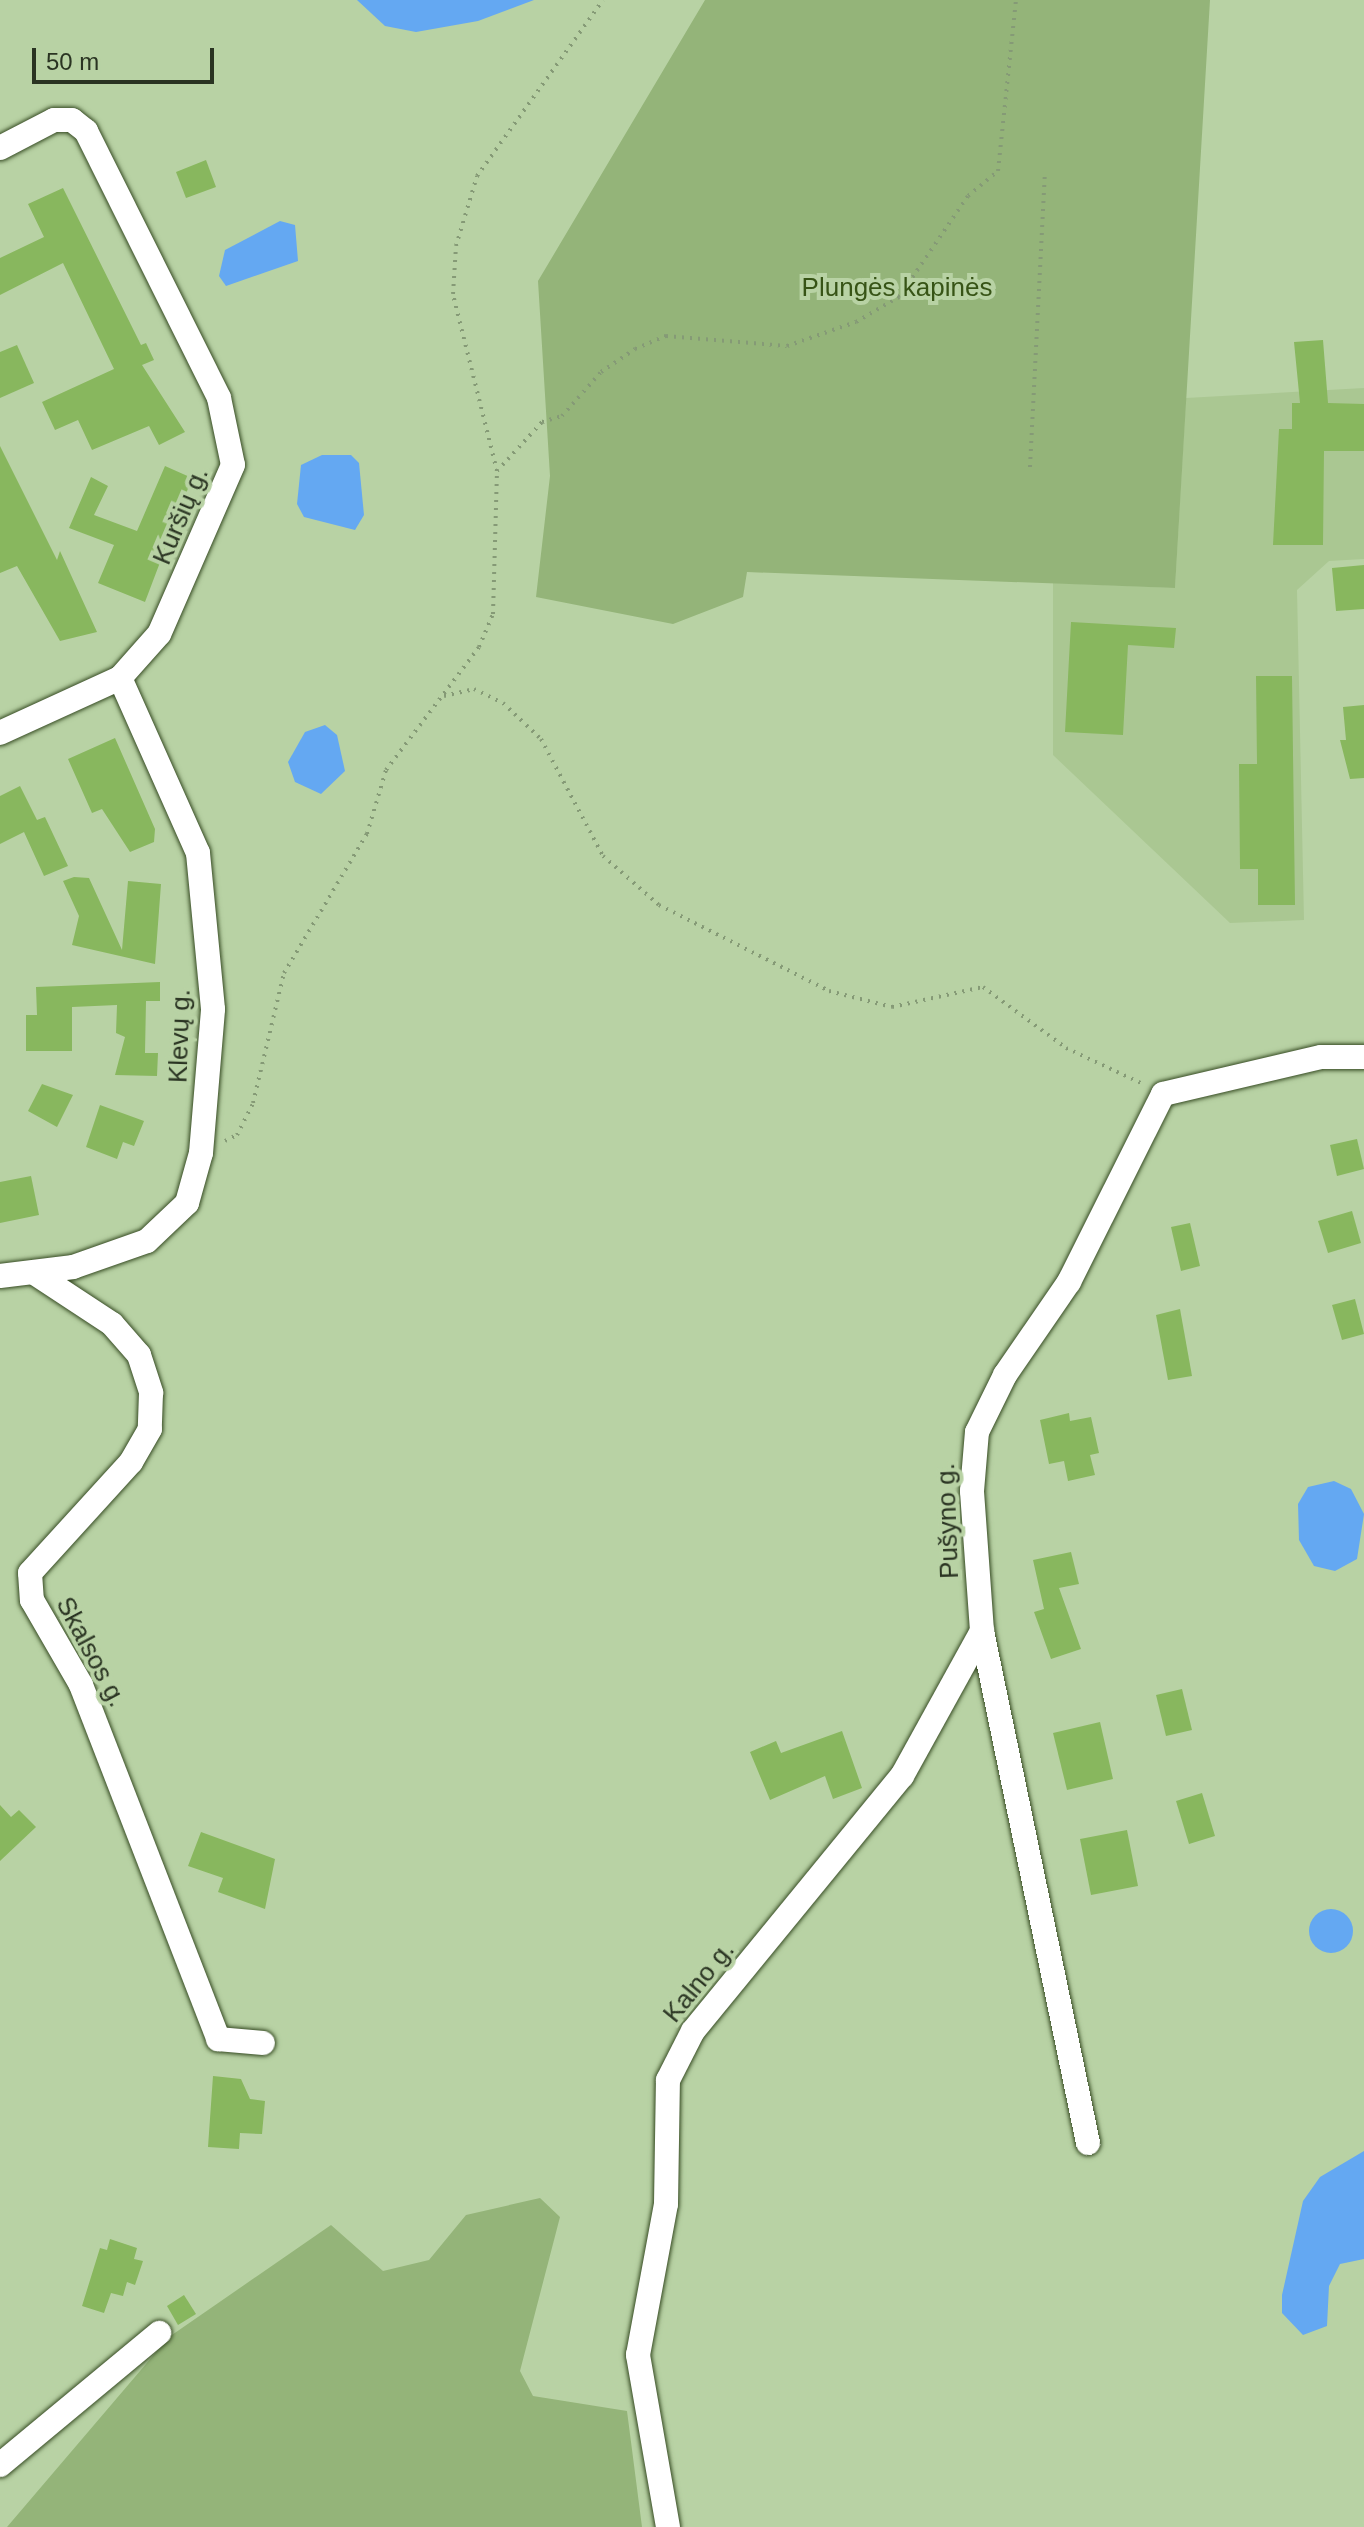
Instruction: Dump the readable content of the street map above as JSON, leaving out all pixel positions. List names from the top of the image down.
{
  "streets": {
    "street": [
      "Kuršių g.",
      "Klevų g.",
      "Pušyno g.",
      "Skalsos g.",
      "Kalno g."
    ]
  },
  "crossings": [
    ["Kuršių g.", "Klevų g."],
    ["Klevų g.", "Skalsos g."],
    ["Pušyno g.", "Kalno g."]
  ],
  "parks": ["Plungės kapinės"],
  "scale_bar": "50 m"
}
